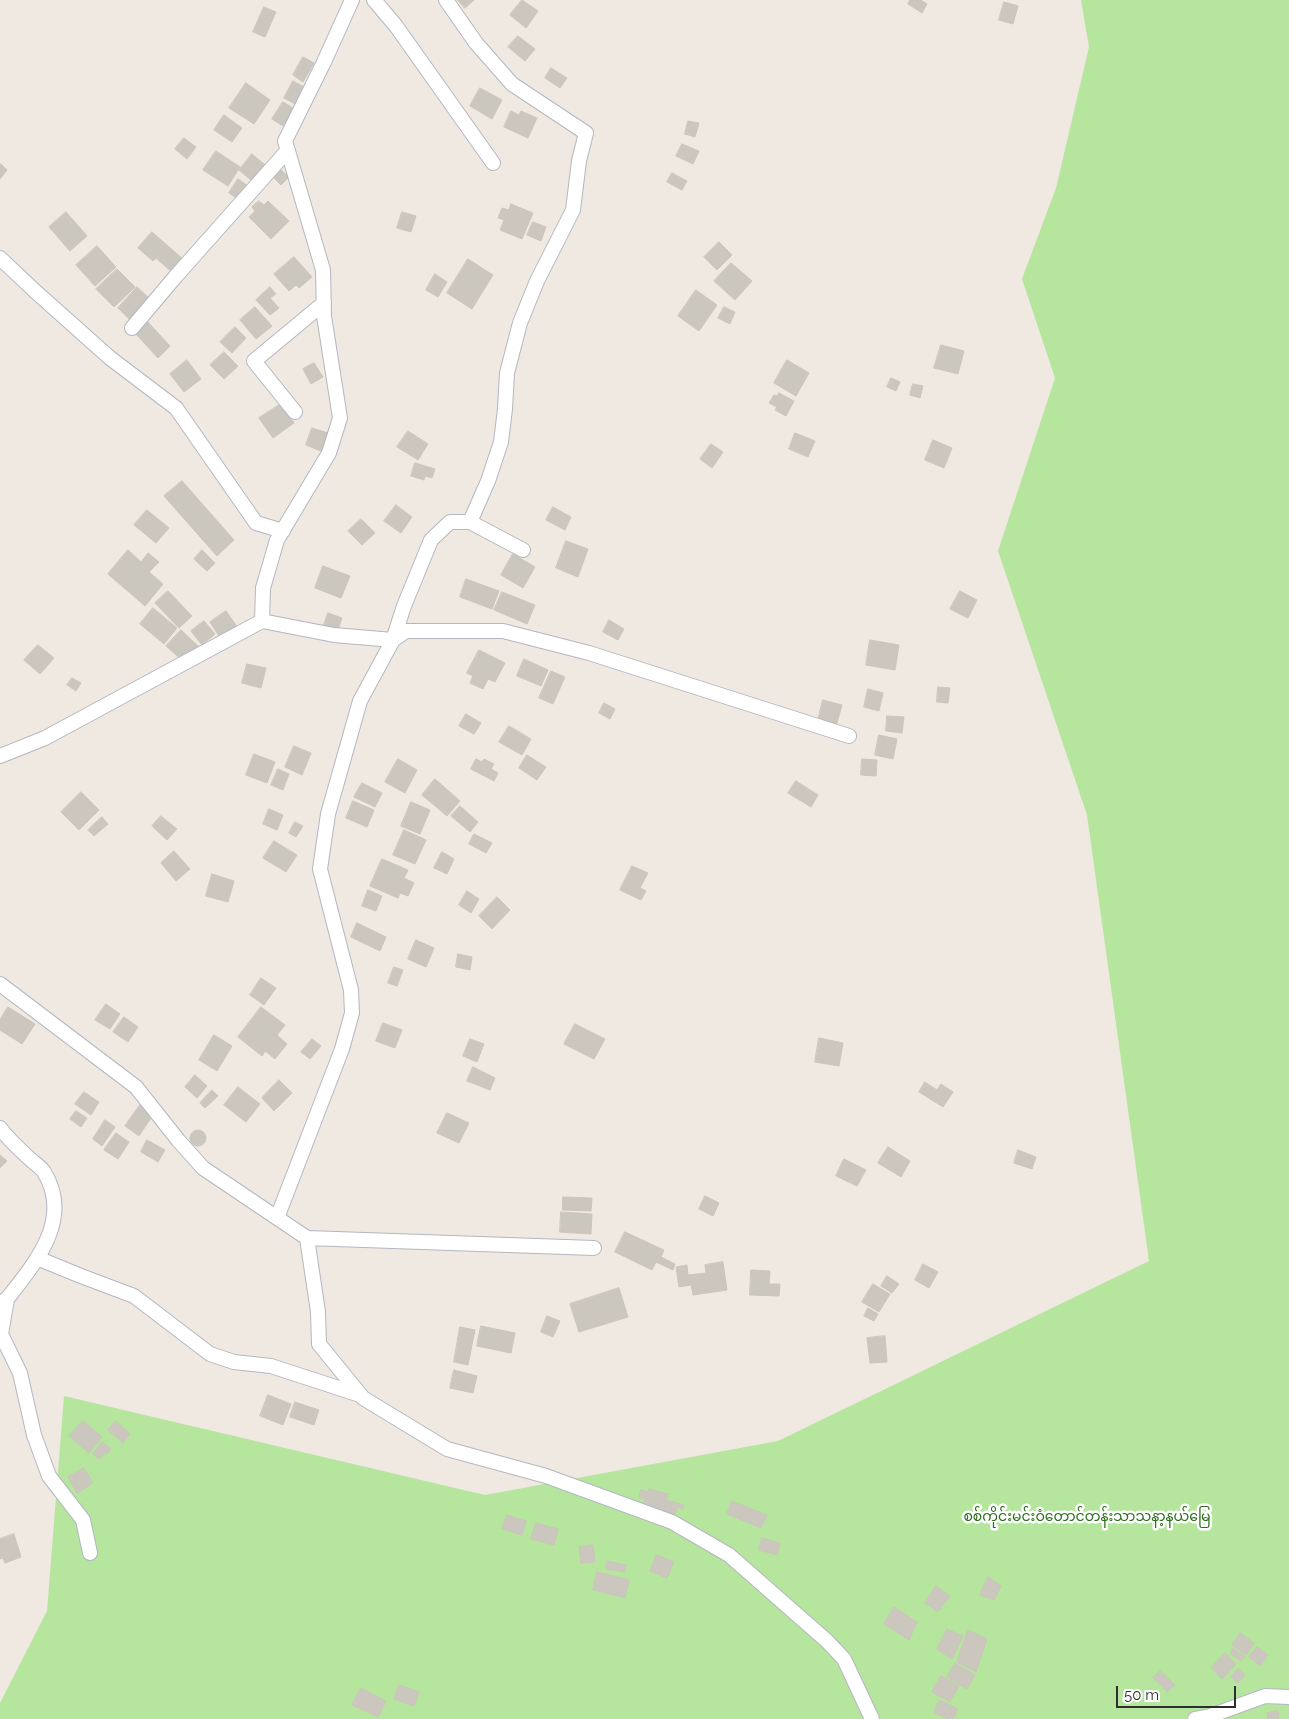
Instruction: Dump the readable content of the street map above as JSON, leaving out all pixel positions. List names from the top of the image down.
{
  "parks": ["စစ်ကိုင်းမင်းဝံတောင်တန်းသာသနာ့နယ်မြေ"],
  "scale_bar": "50 m"
}
